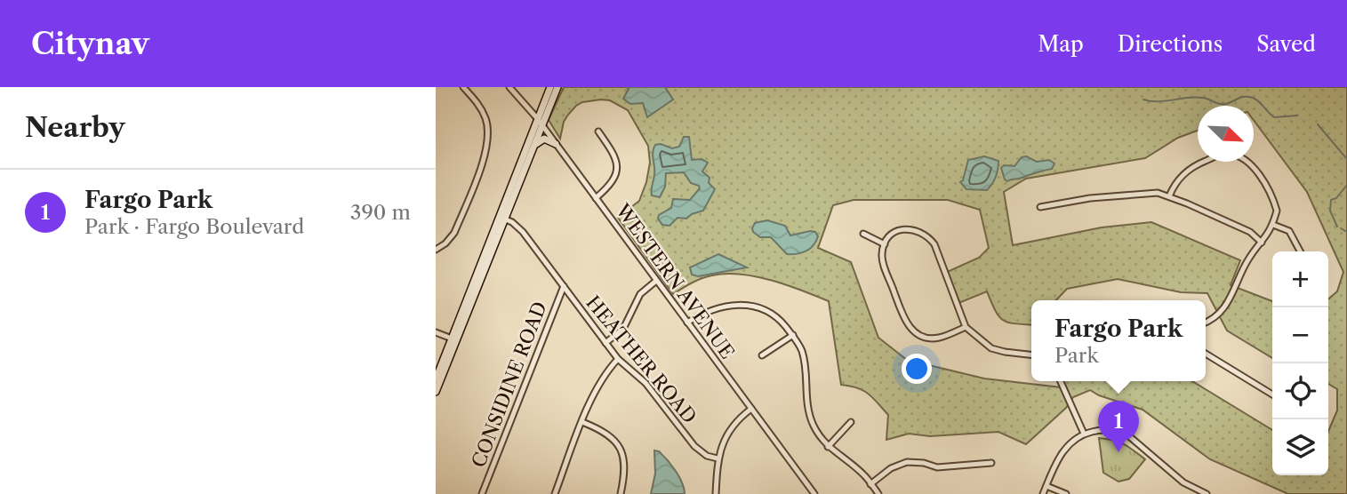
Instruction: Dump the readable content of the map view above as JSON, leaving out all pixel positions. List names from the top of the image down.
{
  "streets": {
    "street": ["WESTERN AVENUE", "HEATHER ROAD", "CONSIDINE ROAD"]
  },
  "crossings": [
    ["HEATHER ROAD", "CONSIDINE ROAD"]
  ],
  "north": "bottom right",
  "page": {
    "header": "Citynav",
    "nav": ["Map", "Directions", "Saved"],
    "heading": "Nearby",
    "list": [
      {
        "mark": "1",
        "name": "Fargo Park",
        "note": "Park · Fargo Boulevard",
        "value": "390 m"
      }
    ],
    "map_buttons": ["+", "−"],
    "popup": ["Fargo Park", "Park"],
    "pins": "1"
  }
}
